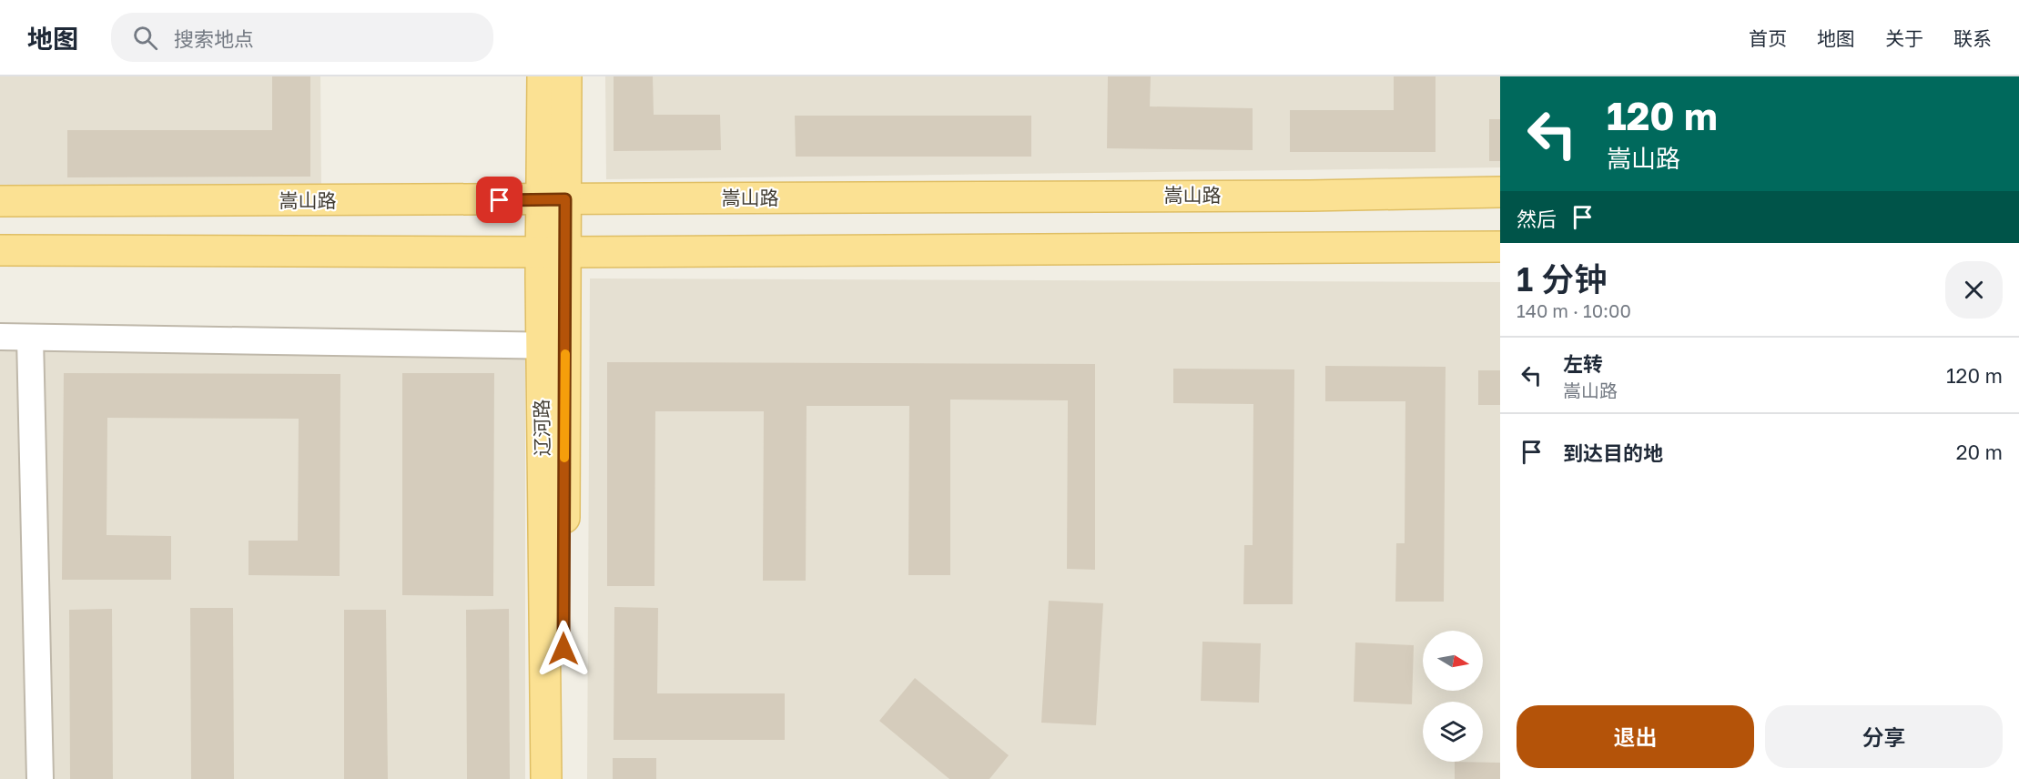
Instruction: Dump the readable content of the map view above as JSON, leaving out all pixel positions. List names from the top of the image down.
{
  "streets": {
    "main road": ["嵩山路", "辽河路"]
  },
  "crossings": [
    ["嵩山路", "辽河路"]
  ],
  "north": "right",
  "page": {
    "header": "地图",
    "search": "搜索地点",
    "nav": [
      "首页",
      "地图",
      "关于",
      "联系"
    ],
    "turn": ["120 m", "嵩山路"],
    "then": "然后",
    "heading": ["1 分钟", "140 m · 10:00"],
    "list": [
      {
        "name": "左转",
        "note": "嵩山路",
        "value": "120 m"
      },
      {
        "name": "到达目的地",
        "value": "20 m"
      }
    ],
    "buttons": ["退出", "分享"]
  }
}
